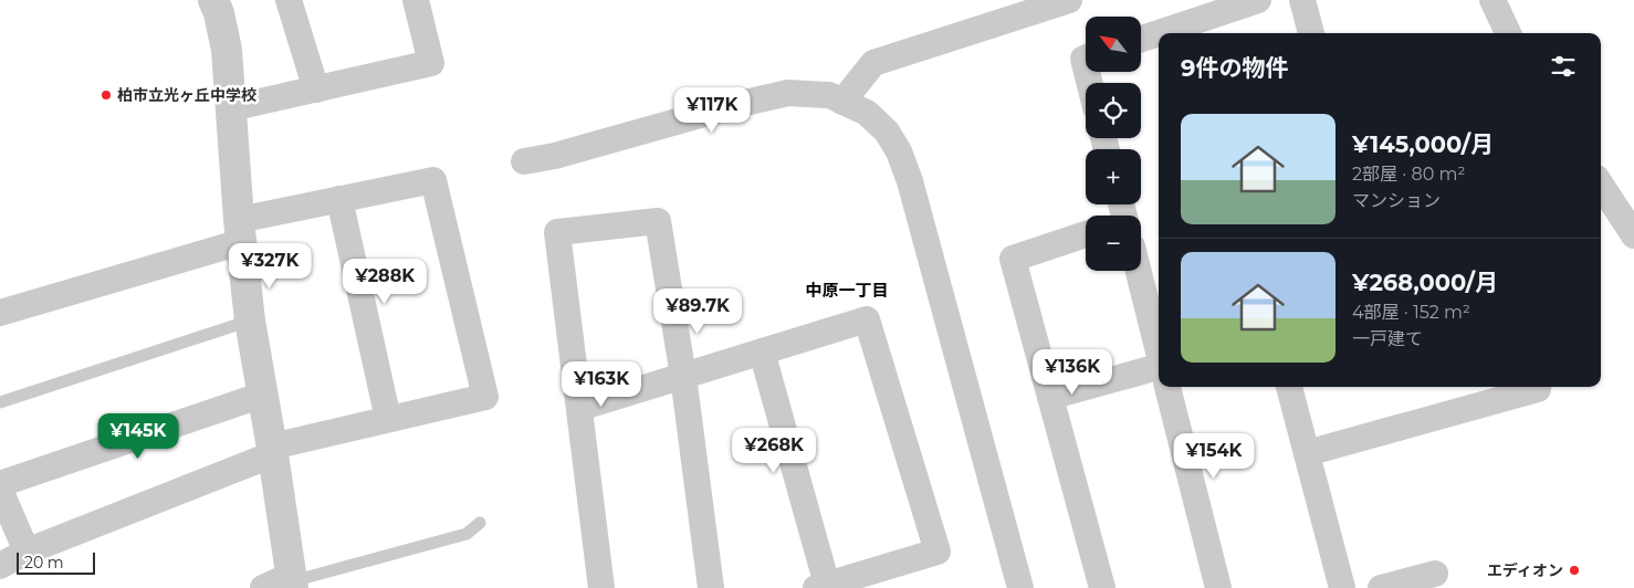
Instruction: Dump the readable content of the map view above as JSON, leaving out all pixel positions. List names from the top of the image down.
{
  "districts": ["中原一丁目"],
  "places": ["柏市立光ヶ丘中学校", "エディオン"],
  "scale_bar": "20 m",
  "north": "top left",
  "page": {
    "map_buttons": ["+", "−"],
    "heading": "9件の物件",
    "price": [
      "¥117K",
      "¥327K",
      "¥288K",
      "¥89.7K",
      "¥136K",
      "¥163K",
      "¥145K",
      "¥268K",
      "¥154K"
    ],
    "list": [
      {
        "name": "¥145,000/月",
        "note": "2部屋 · 80 m² · マンション"
      },
      {
        "name": "¥268,000/月",
        "note": "4部屋 · 152 m² · 一戸建て"
      }
    ],
    "scale": "20 m"
  }
}
